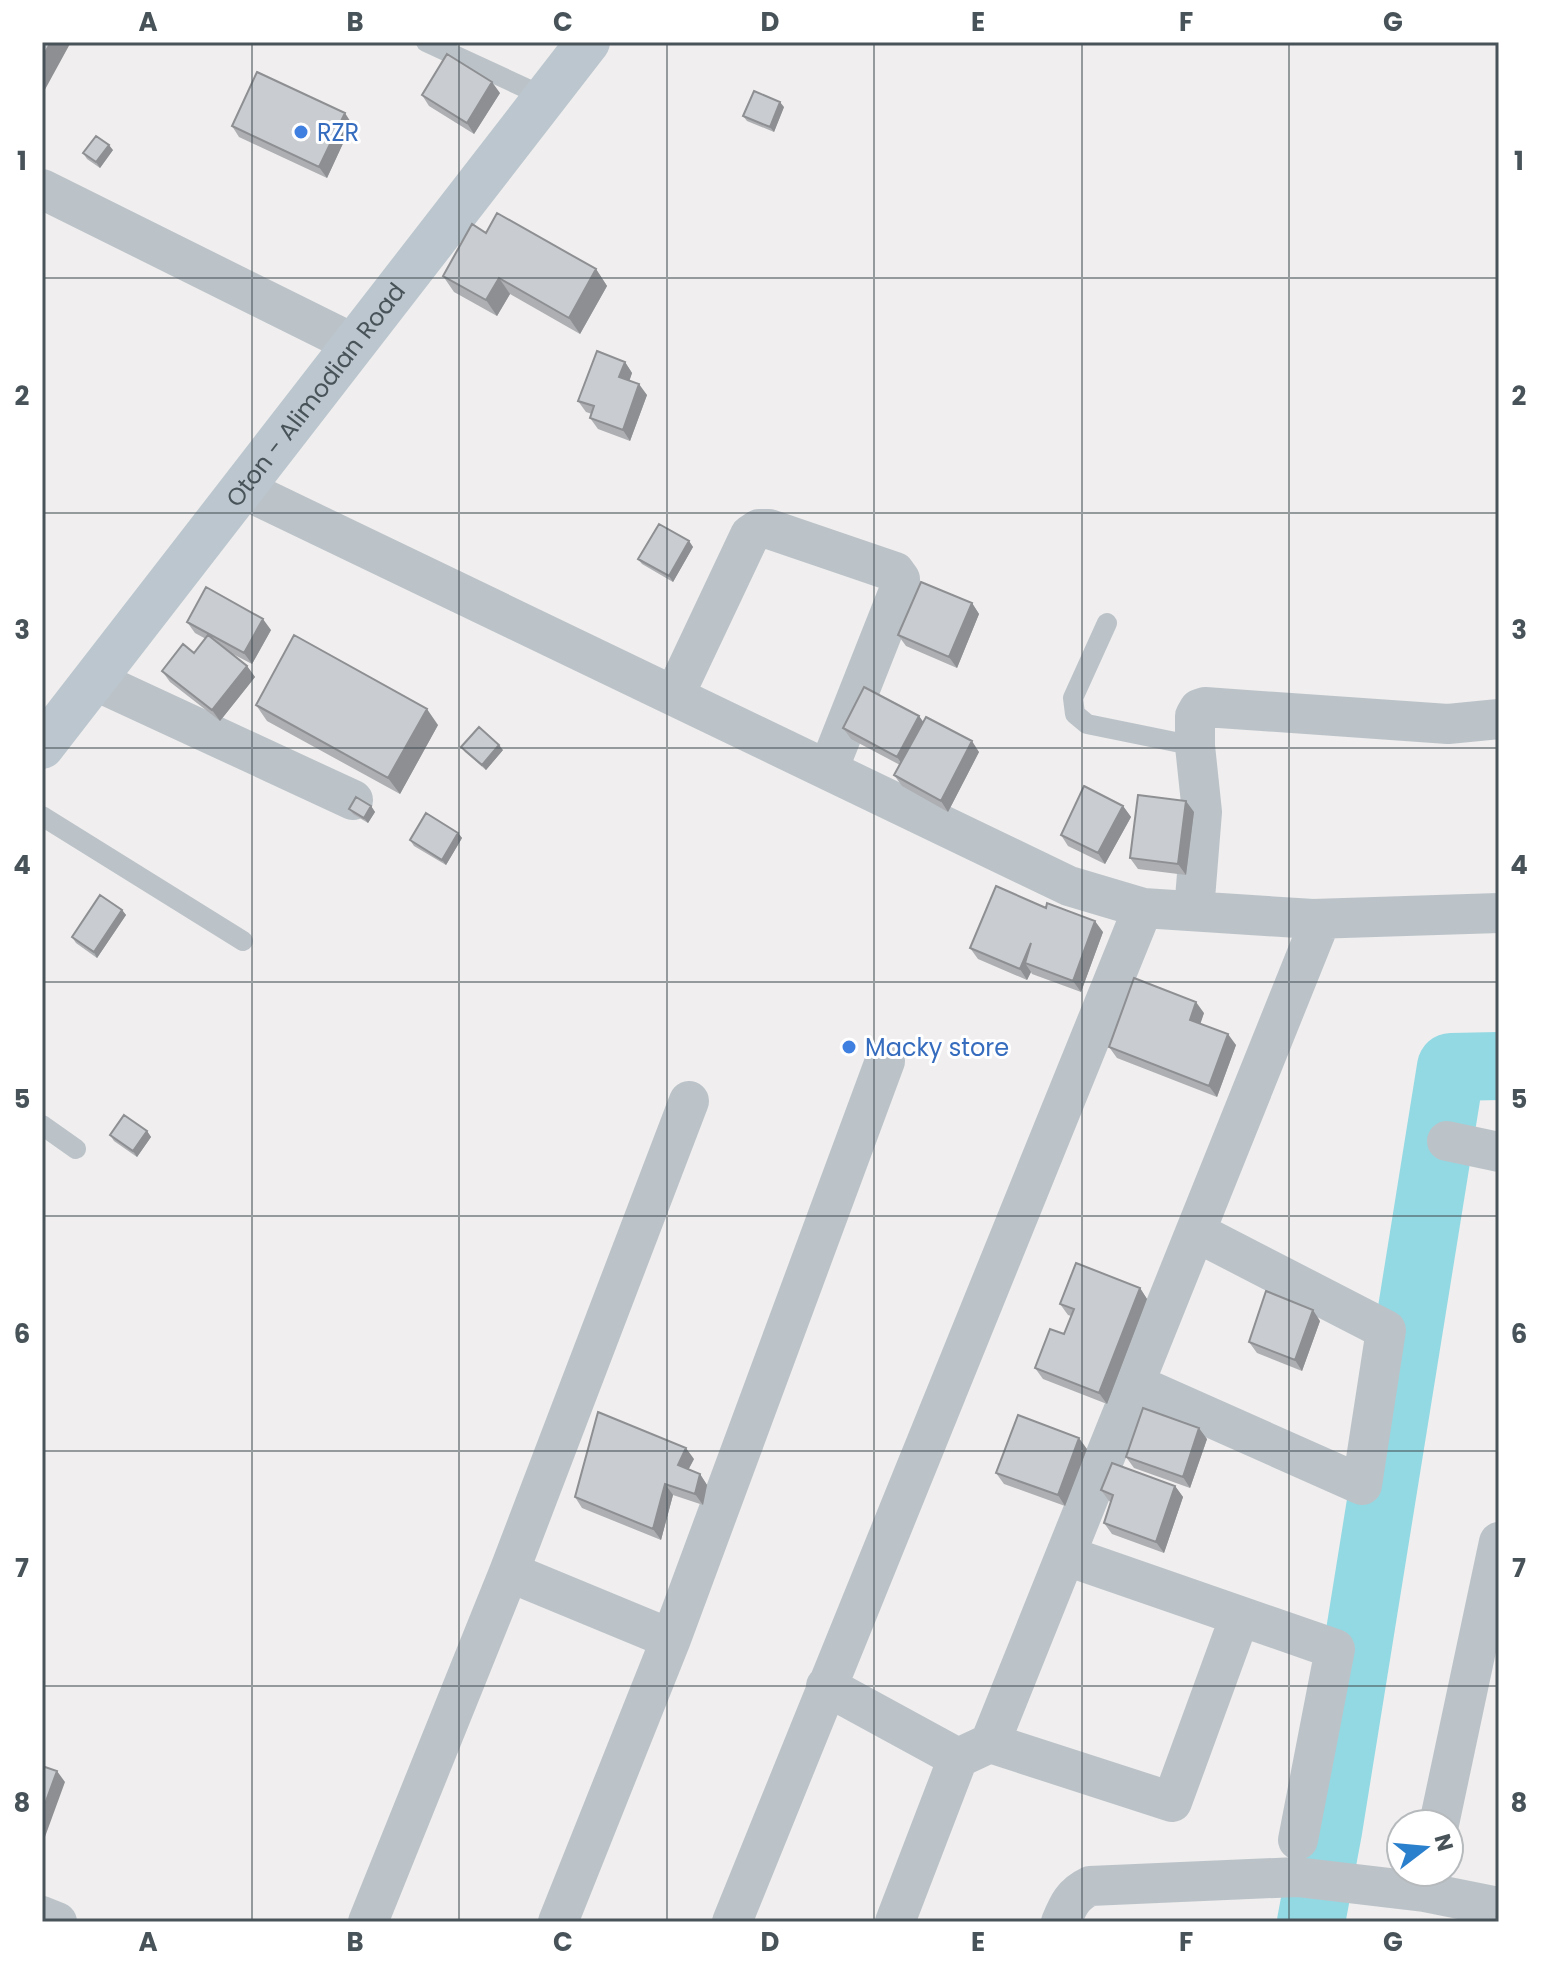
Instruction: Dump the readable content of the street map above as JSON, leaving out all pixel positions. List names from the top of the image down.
{
  "streets": {
    "main road": ["Oton - Alimodian Road"]
  },
  "places": ["RZR", "Macky store"],
  "north": "right",
  "grid": {
    "columns": [
      "A",
      "B",
      "C",
      "D",
      "E",
      "F",
      "G"
    ],
    "rows": [
      "1",
      "2",
      "3",
      "4",
      "5",
      "6",
      "7",
      "8"
    ]
  }
}
